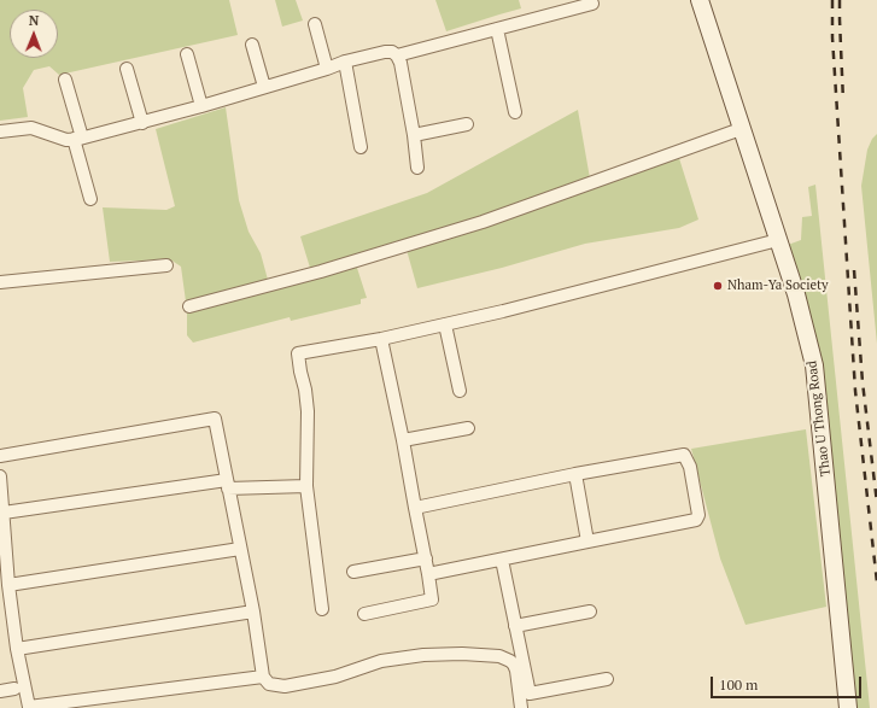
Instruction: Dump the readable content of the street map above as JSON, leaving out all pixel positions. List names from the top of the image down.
{
  "streets": {
    "street": ["Thao U Thong Road"]
  },
  "places": ["Nham-Ya Society"],
  "scale_bar": "100 m",
  "north": "top"
}
